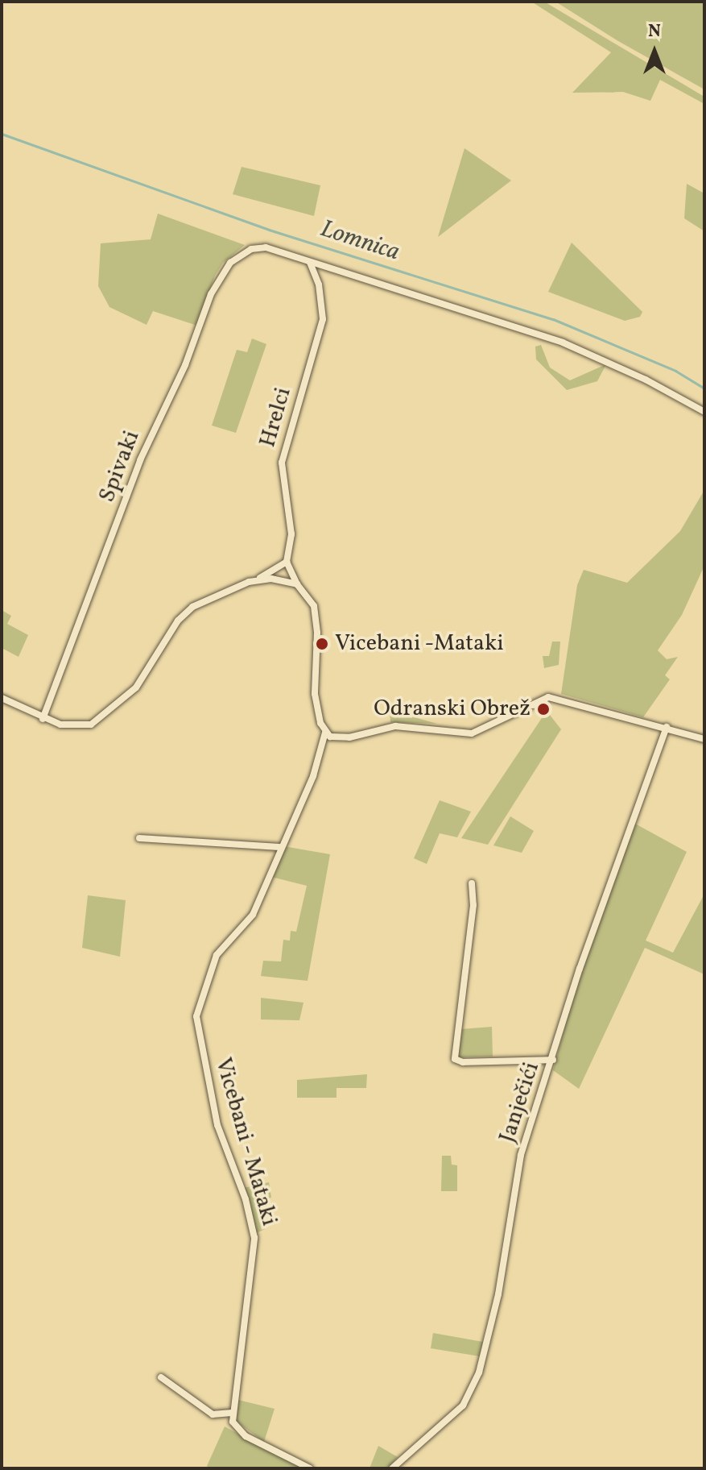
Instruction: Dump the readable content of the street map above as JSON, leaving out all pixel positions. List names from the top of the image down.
{
  "streets": {
    "street": [
      "Hrelci",
      "Spivaki",
      "Janječići",
      "Vicebani - Mataki"
    ]
  },
  "crossings": [
    ["Hrelci", "Spivaki"]
  ],
  "water": ["Lomnica"],
  "places": ["Vicebani -Mataki", "Odranski Obrež"],
  "north": "top"
}
